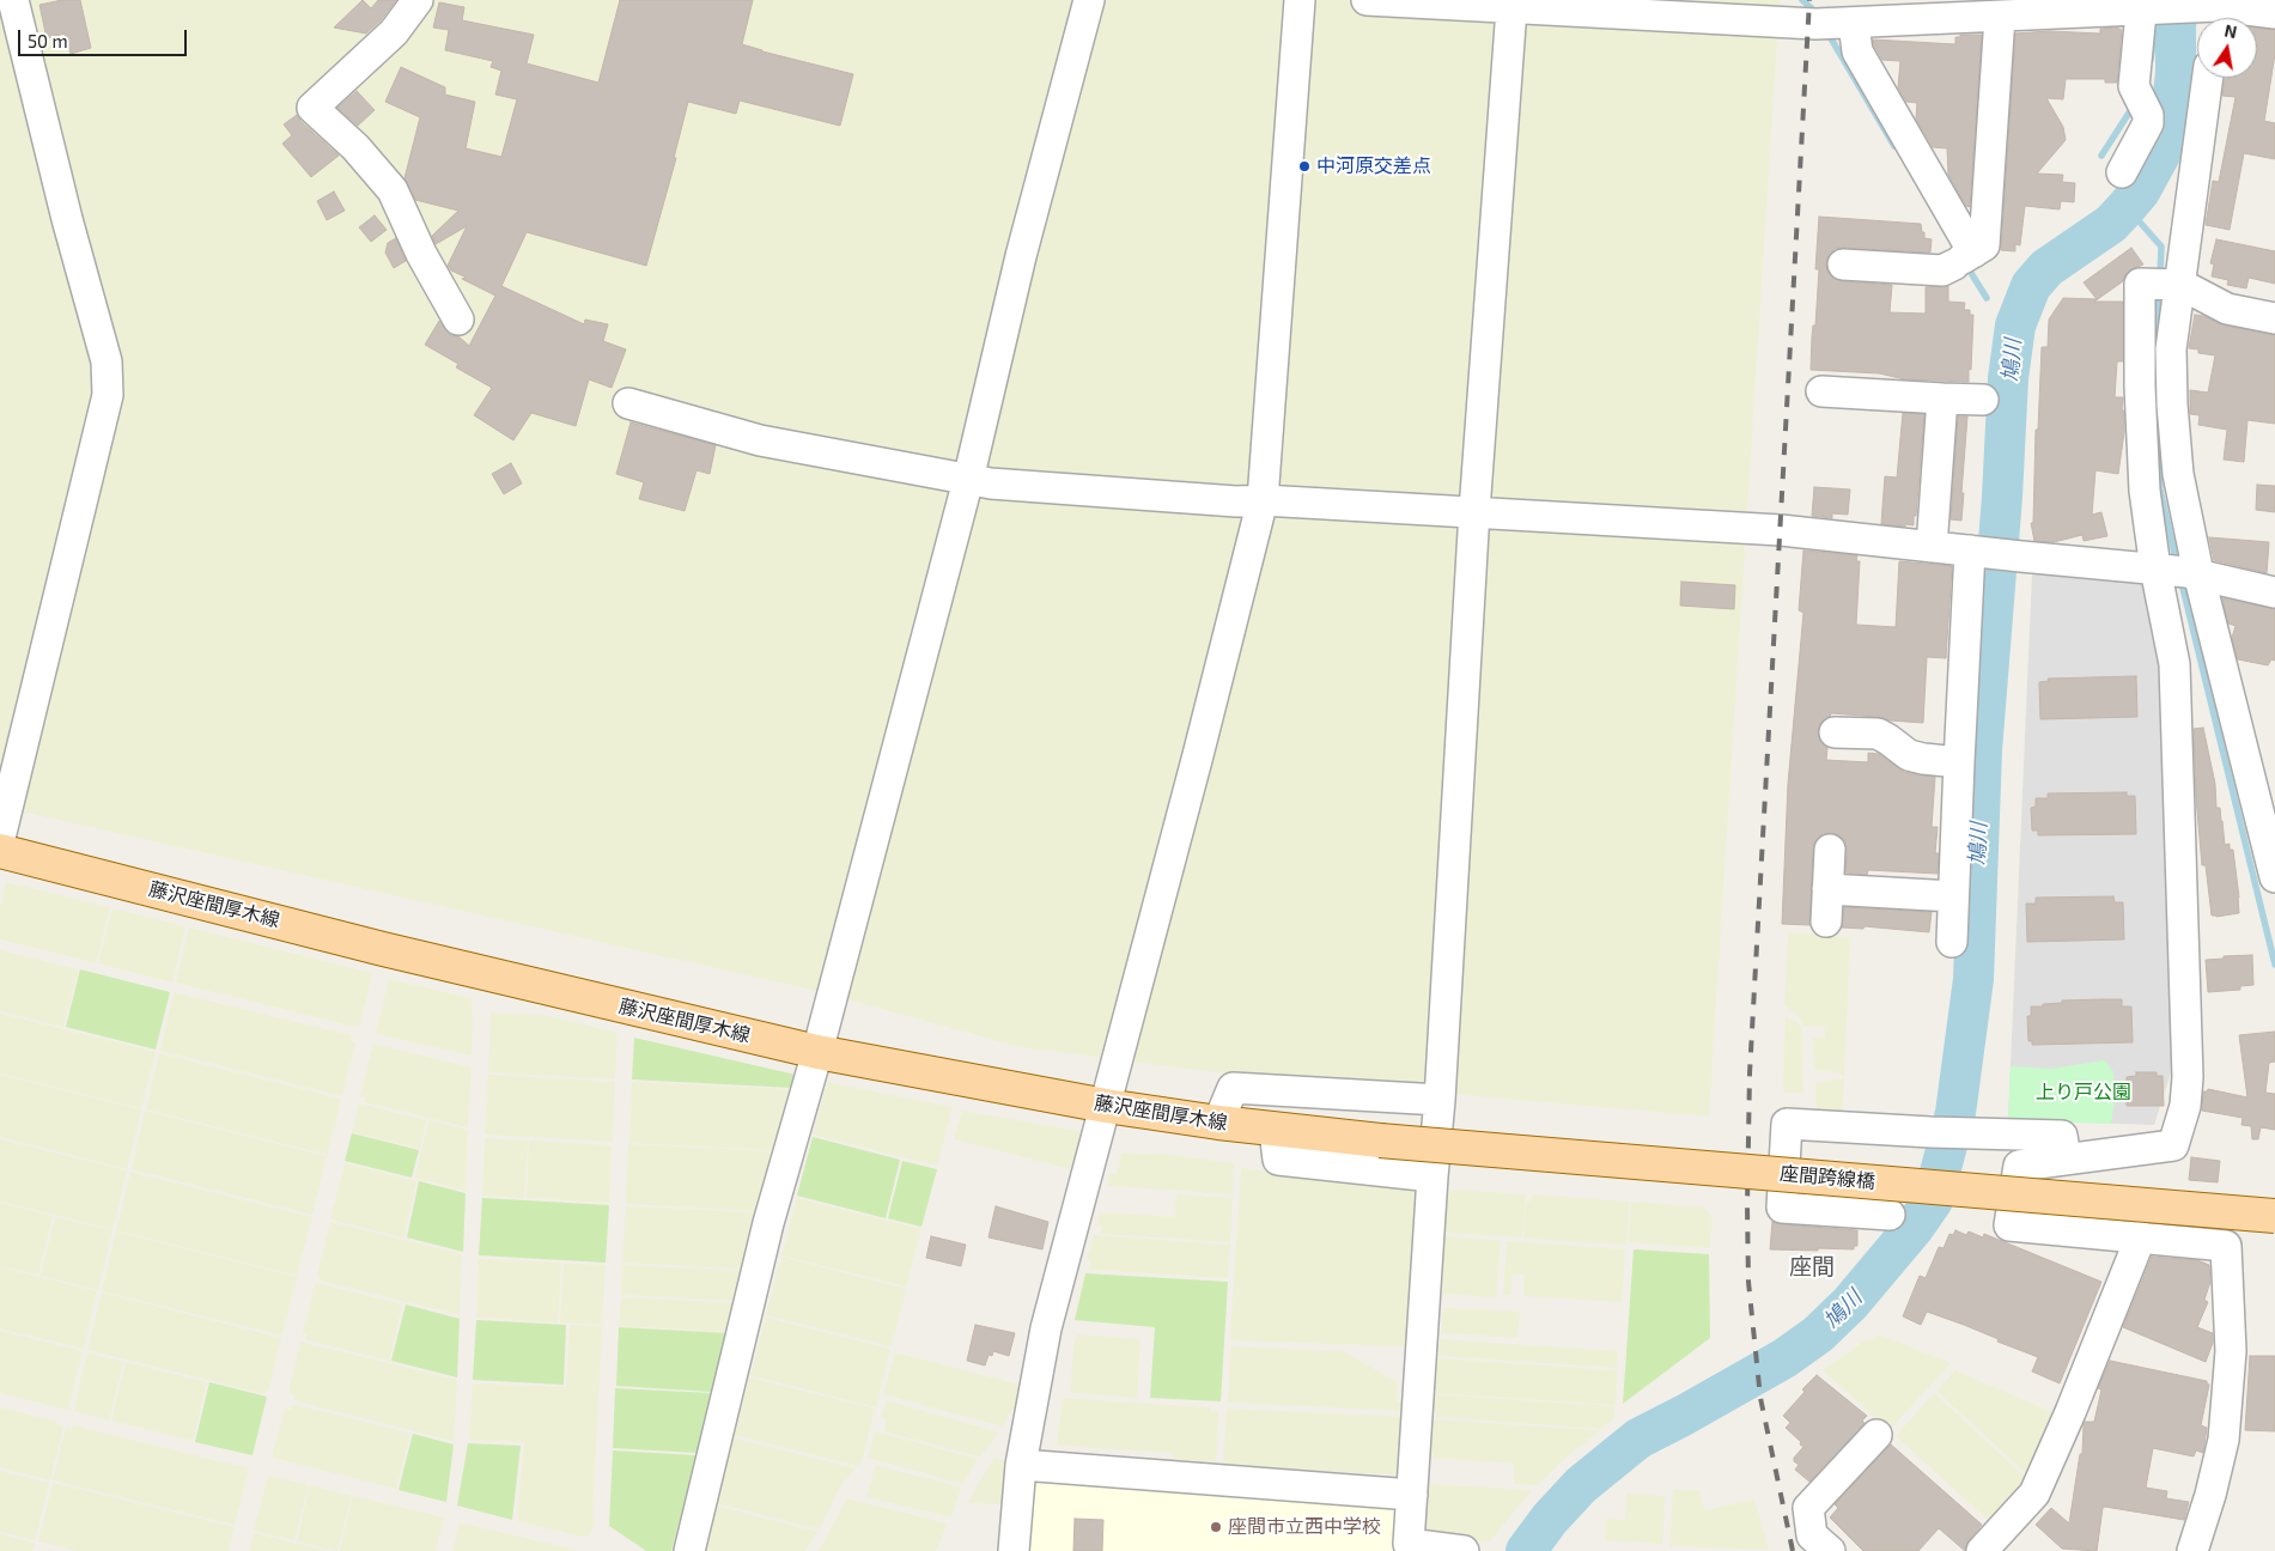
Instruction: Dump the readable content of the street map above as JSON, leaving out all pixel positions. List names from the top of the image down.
{
  "streets": {
    "main road": ["藤沢座間厚木線", "座間跨線橋"]
  },
  "crossings": [
    ["藤沢座間厚木線", "座間跨線橋"]
  ],
  "districts": ["座間"],
  "water": ["鳩川"],
  "parks": ["上り戸公園"],
  "places": ["中河原交差点", "座間市立西中学校"],
  "scale_bar": "50 m",
  "north": "top"
}
